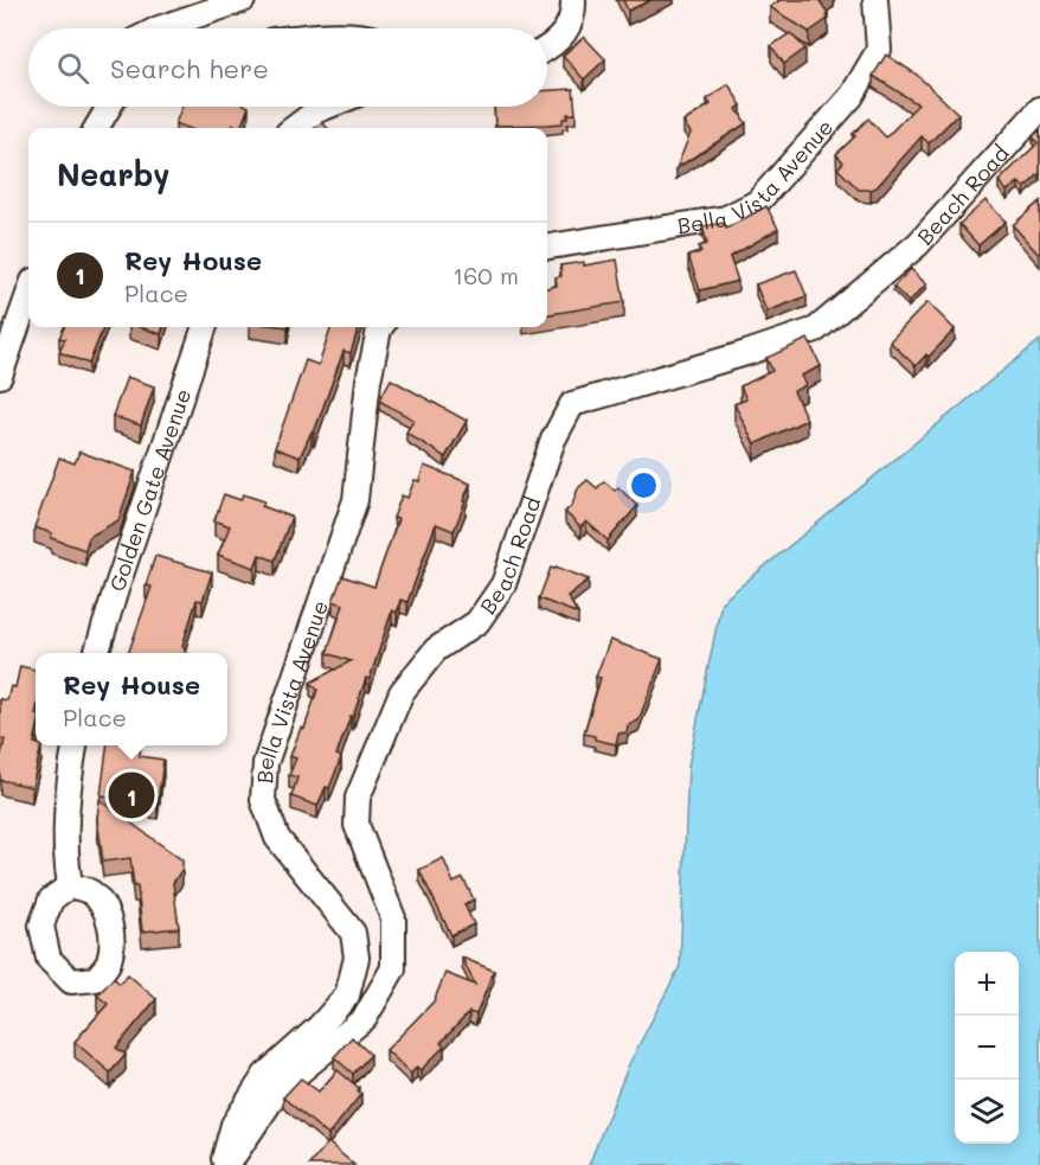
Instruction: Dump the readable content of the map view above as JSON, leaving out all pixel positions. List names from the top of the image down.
{
  "streets": {
    "street": ["Bella Vista Avenue", "Beach Road", "Golden Gate Avenue"]
  },
  "crossings": [
    ["Bella Vista Avenue", "Beach Road"]
  ],
  "page": {
    "search": "Search here",
    "heading": "Nearby",
    "list": [
      {
        "mark": "1",
        "name": "Rey House",
        "note": "Place",
        "value": "160 m"
      }
    ],
    "popup": ["Rey House", "Place"],
    "pins": "1",
    "map_buttons": ["+", "−"]
  }
}
